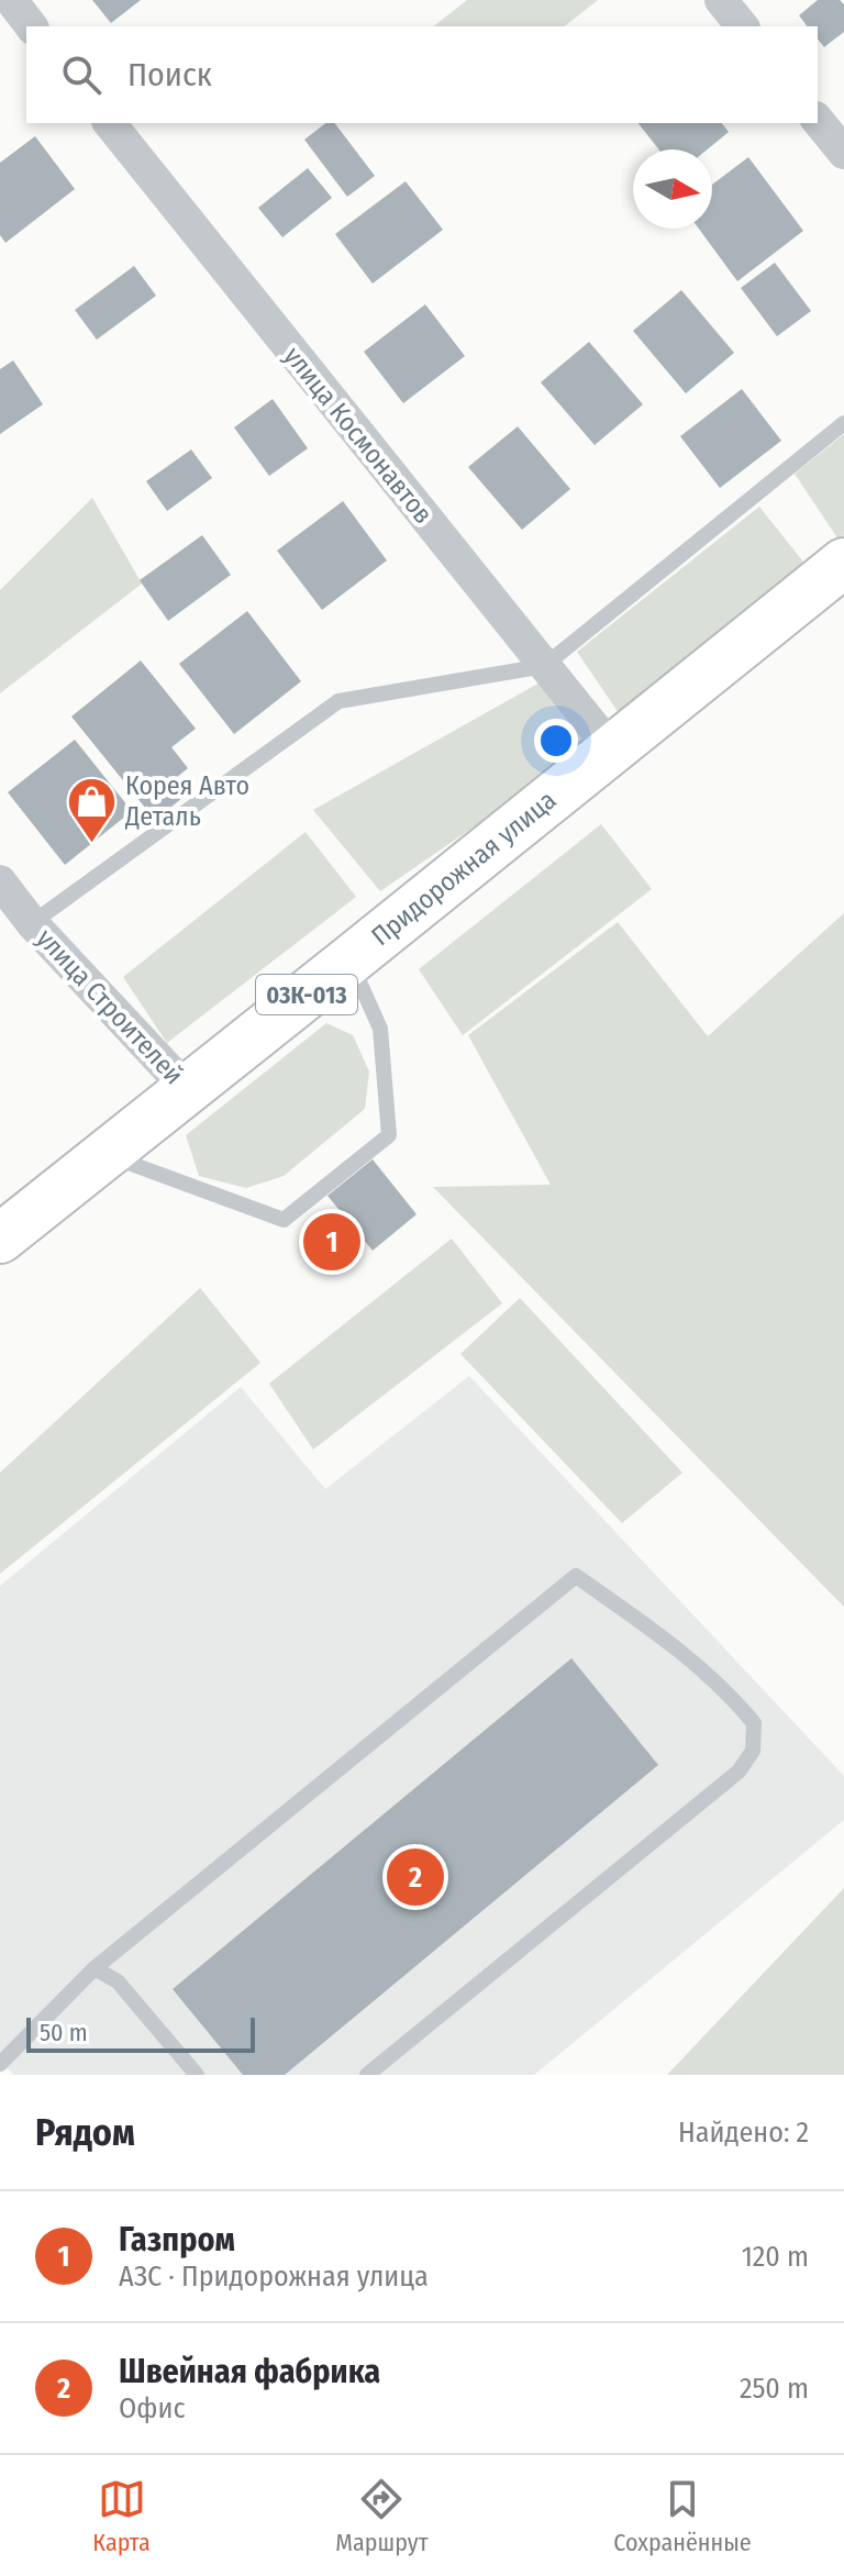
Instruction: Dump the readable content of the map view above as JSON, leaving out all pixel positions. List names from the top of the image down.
{
  "streets": {
    "main road": ["Придорожная улица", "03К-013"],
    "street": ["улица Космонавтов", "улица Строителей"]
  },
  "crossings": [
    ["улица Космонавтов", "Придорожная улица"],
    ["Придорожная улица", "улица Строителей"]
  ],
  "places": {
    "shop": ["Корея Авто Деталь"]
  },
  "scale_bar": "50 m",
  "north": "right",
  "page": {
    "search": "Поиск",
    "pins": ["1", "2"],
    "scale": "50 m",
    "heading": ["Рядом", "Найдено: 2"],
    "list": [
      {
        "mark": "1",
        "name": "Газпром",
        "note": "АЗС · Придорожная улица",
        "value": "120 m"
      },
      {
        "mark": "2",
        "name": "Швейная фабрика",
        "note": "Офис",
        "value": "250 m"
      }
    ],
    "nav": ["Карта", "Маршрут", "Сохранённые"]
  }
}
